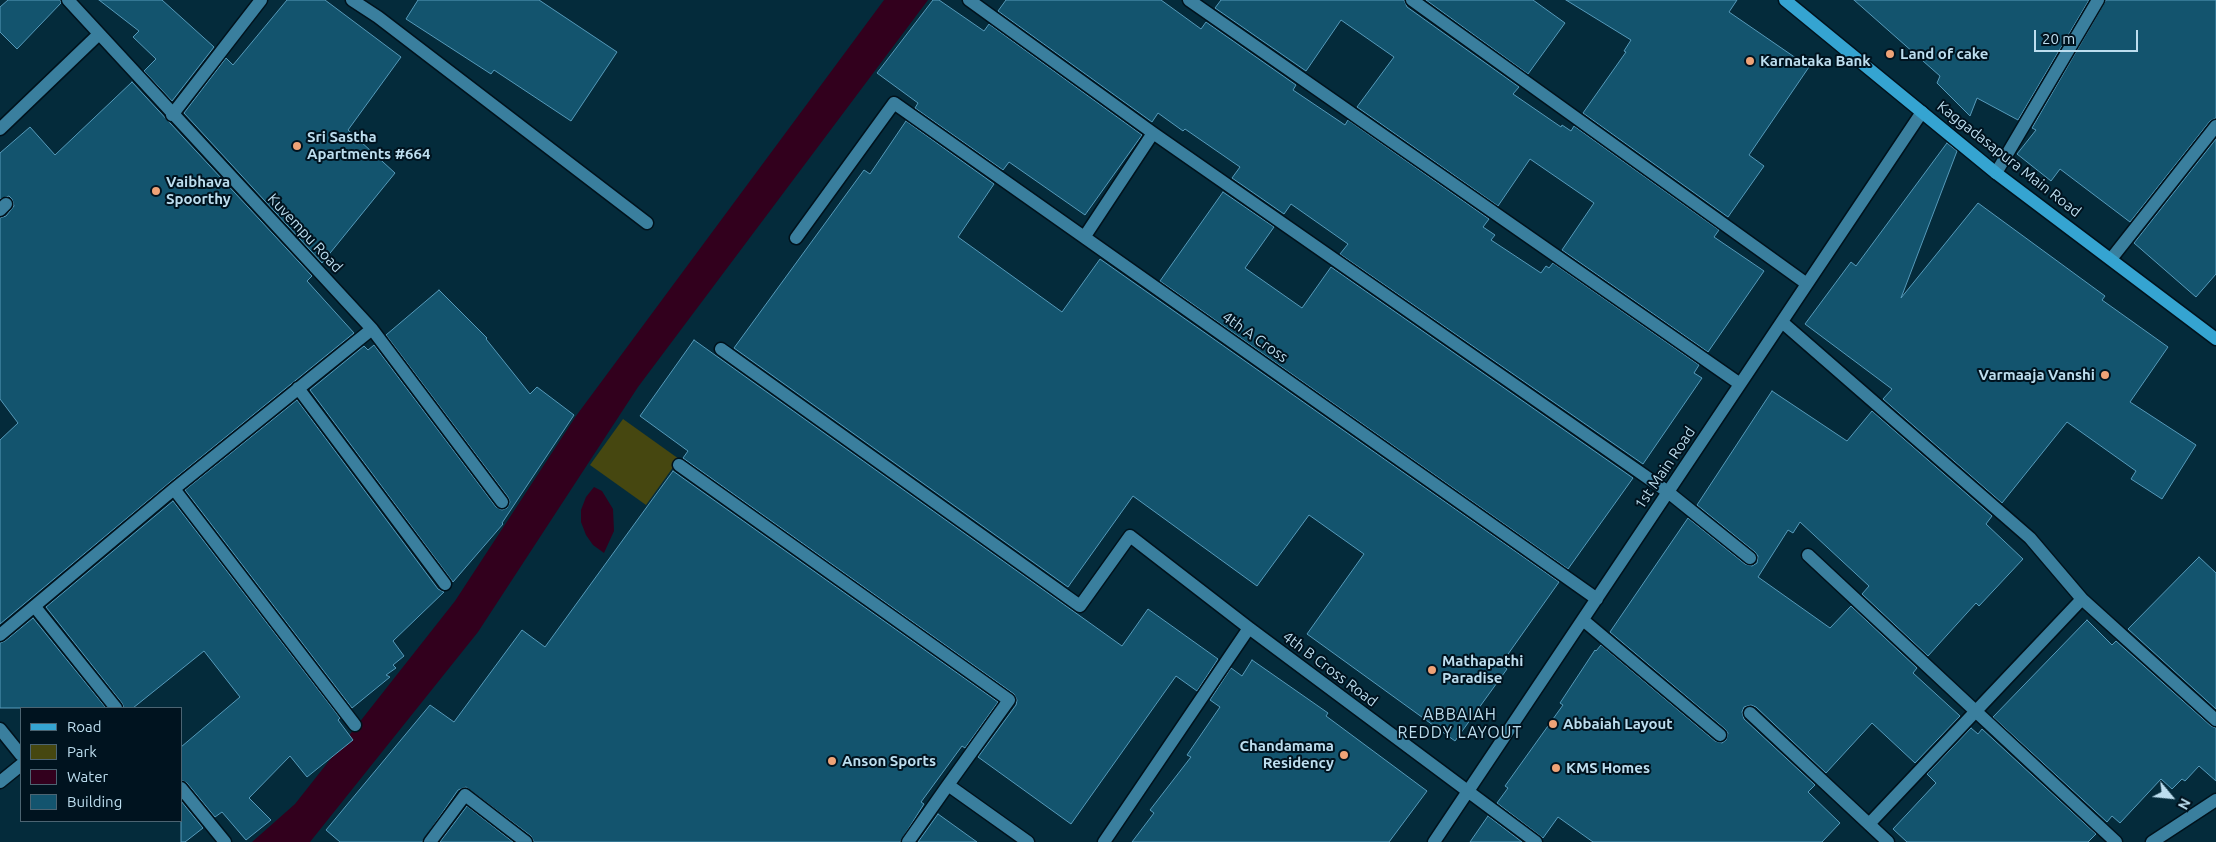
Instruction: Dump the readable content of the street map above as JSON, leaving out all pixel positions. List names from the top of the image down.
{
  "streets": {
    "main road": ["Kaggadasapura Main Road"],
    "street": [
      "Kuvempu Road",
      "4th A Cross",
      "1st Main Road",
      "4th B Cross Road"
    ]
  },
  "crossings": [
    ["Kaggadasapura Main Road", "1st Main Road"],
    ["4th A Cross", "1st Main Road"],
    ["1st Main Road", "4th B Cross Road"]
  ],
  "districts": ["ABBAIAH REDDY LAYOUT"],
  "places": [
    "Land of cake",
    "Karnataka Bank",
    "Sri Sastha Apartments #664",
    "Vaibhava Spoorthy",
    "Varmaaja Vanshi",
    "Mathapathi Paradise",
    "Abbaiah Layout",
    "Chandamama Residency",
    "Anson Sports",
    "KMS Homes"
  ],
  "legend": [
    "Road",
    "Park",
    "Water",
    "Building"
  ],
  "scale_bar": "20 m",
  "north": "bottom right"
}
